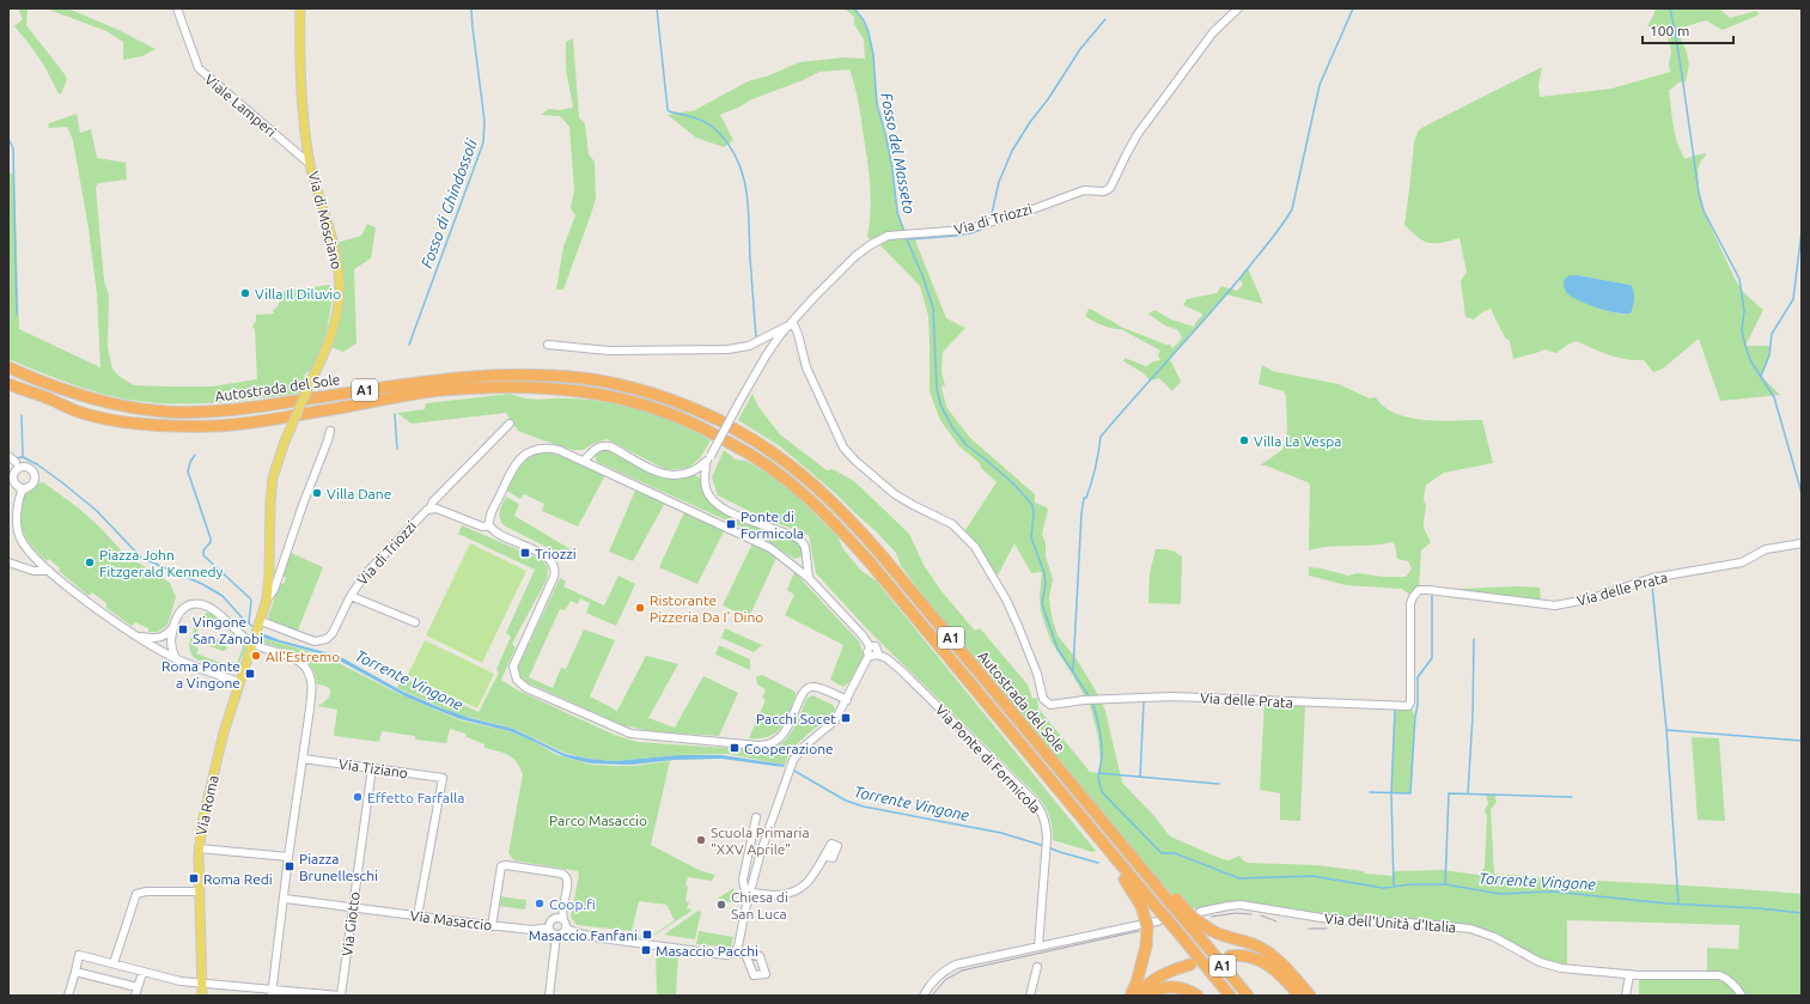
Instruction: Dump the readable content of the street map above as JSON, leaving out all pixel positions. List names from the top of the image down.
{
  "streets": {
    "highway": ["Autostrada del Sole", "A1"],
    "main road": ["Via di Mosciano", "Via Roma"],
    "street": [
      "Viale Lamperi",
      "Via di Triozzi",
      "Via delle Prata",
      "Via Ponte di Formicola",
      "Via Tiziano",
      "Via Masaccio",
      "Via dell'Unità d'Italia",
      "Via Giotto"
    ]
  },
  "crossings": [
    ["Viale Lamperi", "Via di Mosciano"],
    ["Via di Triozzi", "Via di Mosciano"],
    ["Via di Triozzi", "Via delle Prata"],
    ["Via di Triozzi", "Via Ponte di Formicola"],
    ["Via di Triozzi", "Via Roma"],
    ["Via di Mosciano", "Via Roma"],
    ["Autostrada del Sole", "A1"],
    ["Via Tiziano", "Via Masaccio"],
    ["Via Tiziano", "Via Giotto"],
    ["Via Masaccio", "Via Giotto"]
  ],
  "water": ["Fosso del Masseto", "Fosso di Ghindossoli", "Torrente Vingone"],
  "parks": ["Parco Masaccio"],
  "places": {
    "other": [
      "Villa Il Diluvio",
      "Villa La Vespa",
      "Villa Dane",
      "Piazza John Fitzgerald Kennedy",
      "Ristorante Pizzeria Da I' Dino",
      "All'Estremo",
      "Effetto Farfalla",
      "Scuola Primaria \"XXV Aprile\"",
      "Coop.fi",
      "Chiesa di San Luca"
    ],
    "transit": [
      "Ponte di Formicola",
      "Triozzi",
      "Vingone San Zanobi",
      "Roma Ponte a Vingone",
      "Pacchi Socet",
      "Cooperazione",
      "Piazza Brunelleschi",
      "Roma Redi",
      "Masaccio Fanfani",
      "Masaccio Pacchi"
    ]
  },
  "scale_bar": "100 m"
}
